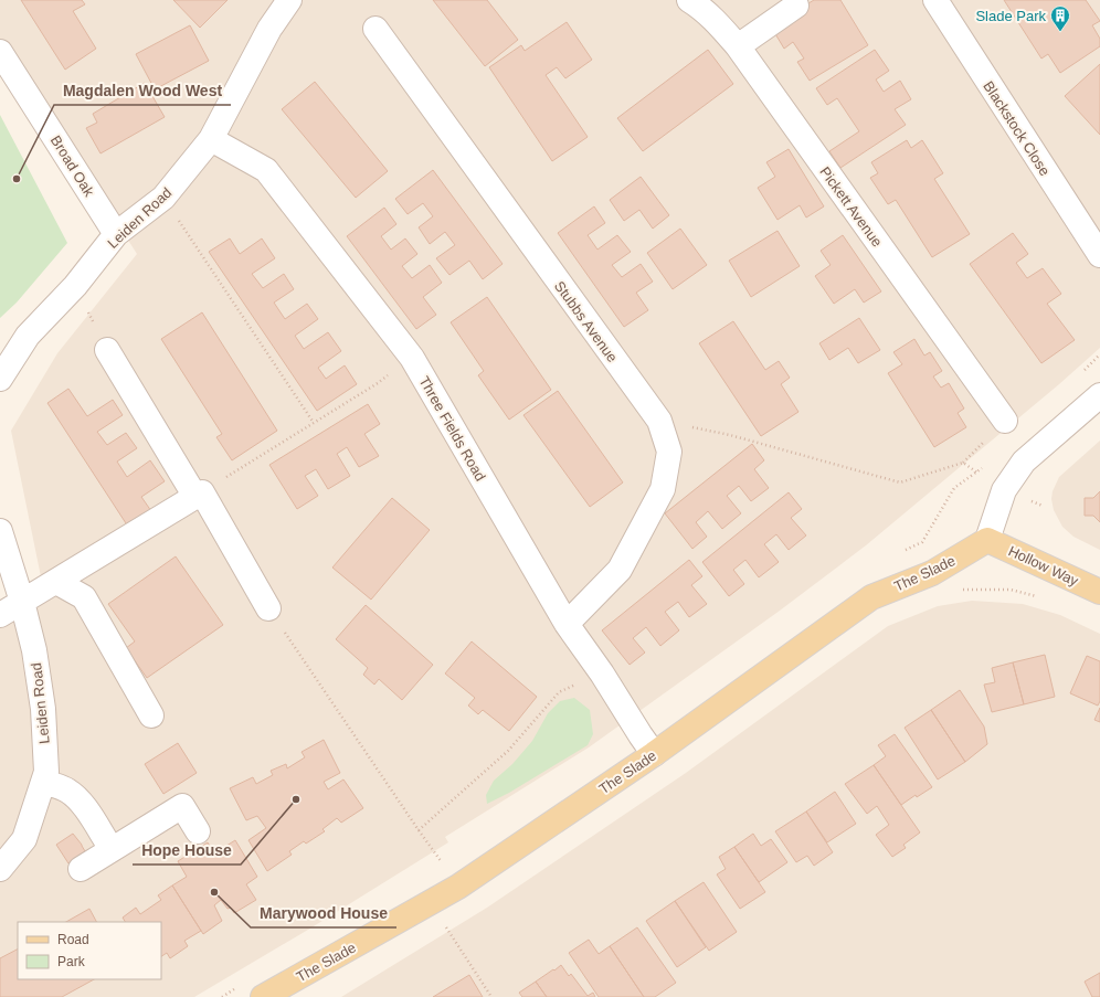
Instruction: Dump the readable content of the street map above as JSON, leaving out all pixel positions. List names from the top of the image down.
{
  "streets": {
    "main road": ["Hollow Way", "The Slade"],
    "street": [
      "Blackstock Close",
      "Broad Oak",
      "Pickett Avenue",
      "Leiden Road",
      "Stubbs Avenue",
      "Three Fields Road"
    ]
  },
  "crossings": [
    ["Broad Oak", "Leiden Road"],
    ["Leiden Road", "Three Fields Road"],
    ["Stubbs Avenue", "Three Fields Road"],
    ["Three Fields Road", "The Slade"],
    ["Hollow Way", "The Slade"]
  ],
  "places": {
    "building": ["Slade Park"],
    "other": ["Magdalen Wood West", "Hope House", "Marywood House"]
  },
  "legend": ["Road", "Park"]
}
